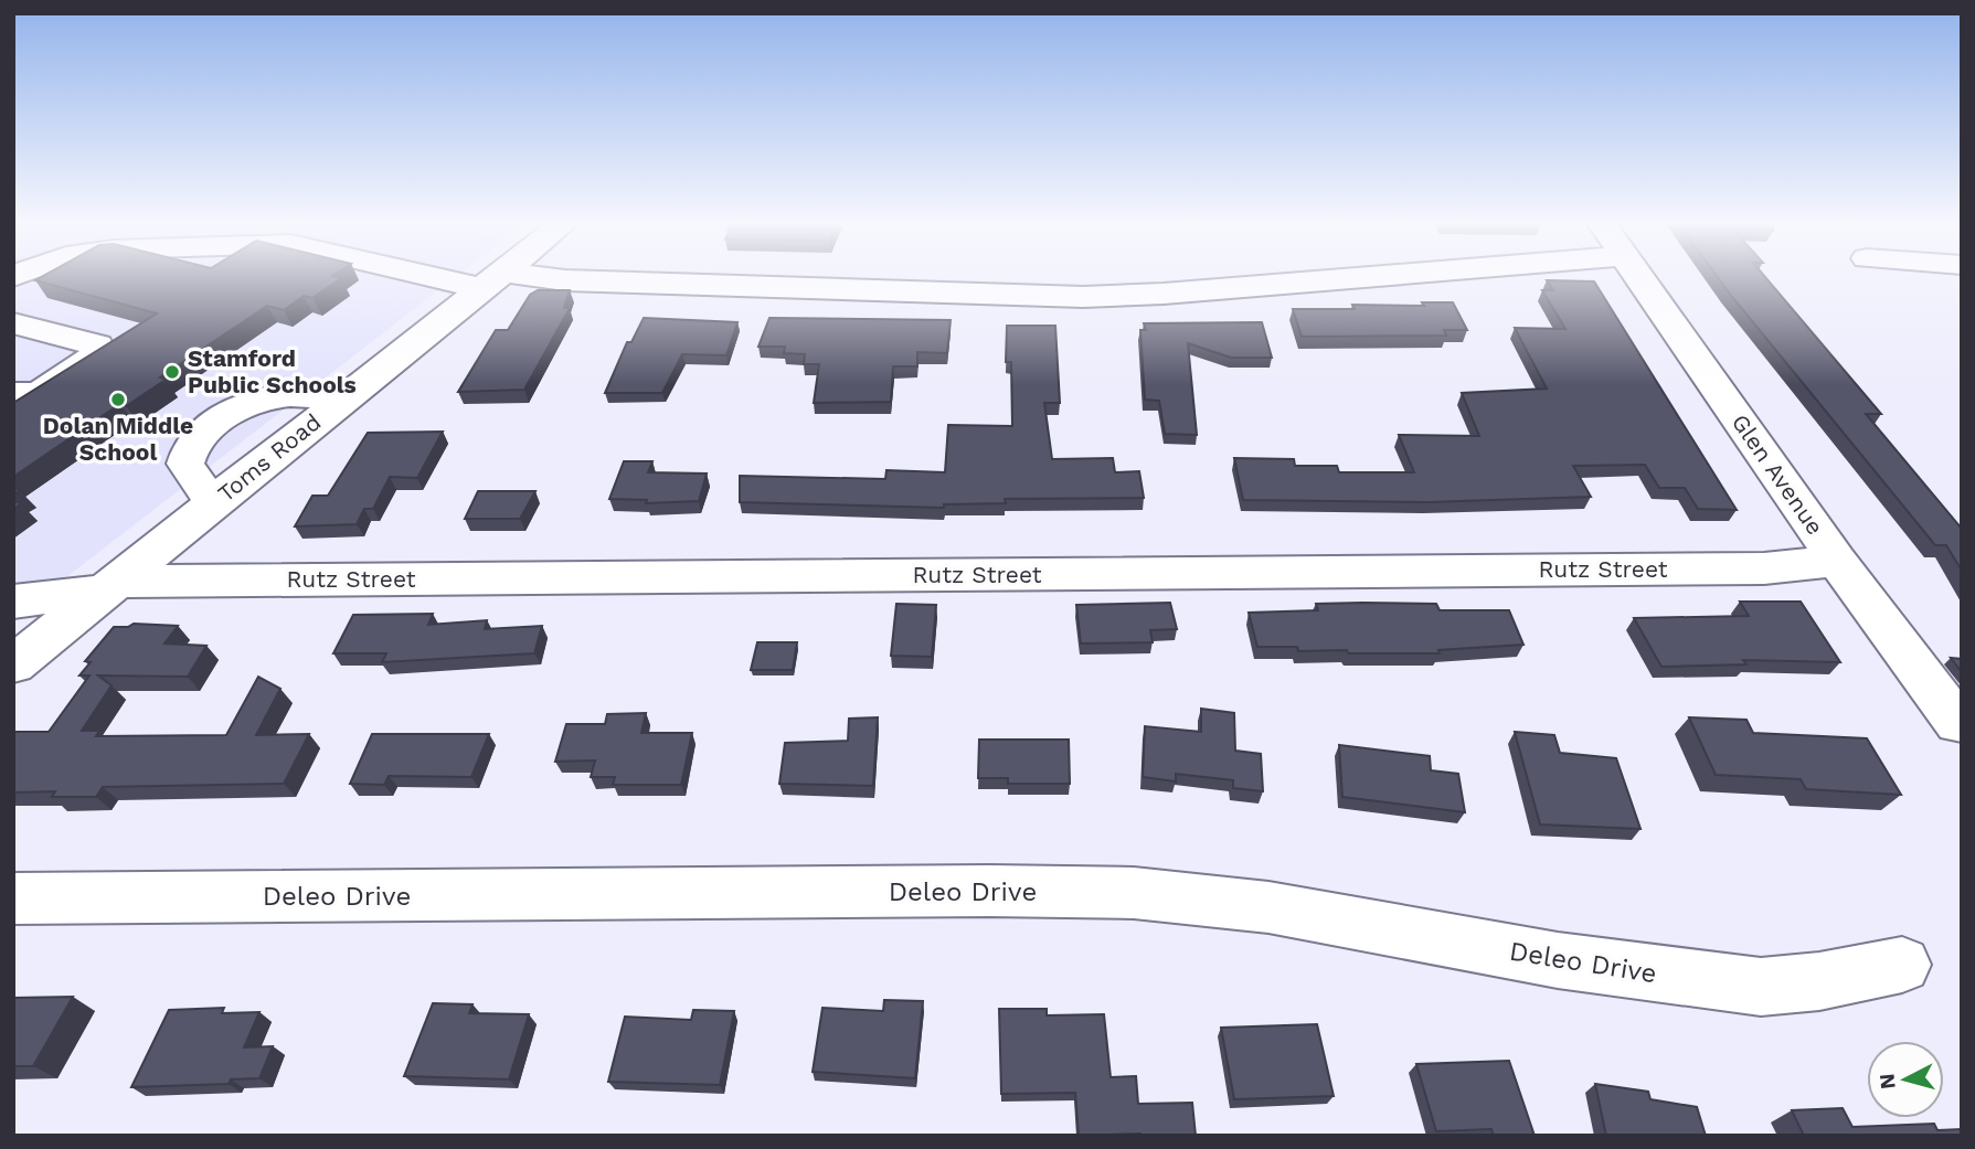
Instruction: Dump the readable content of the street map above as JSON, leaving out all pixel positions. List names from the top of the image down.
{
  "streets": {
    "street": [
      "Toms Road",
      "Glen Avenue",
      "Rutz Street",
      "Deleo Drive"
    ]
  },
  "crossings": [
    ["Toms Road", "Rutz Street"],
    ["Glen Avenue", "Rutz Street"]
  ],
  "places": ["Stamford Public Schools", "Dolan Middle School"],
  "north": "left"
}
